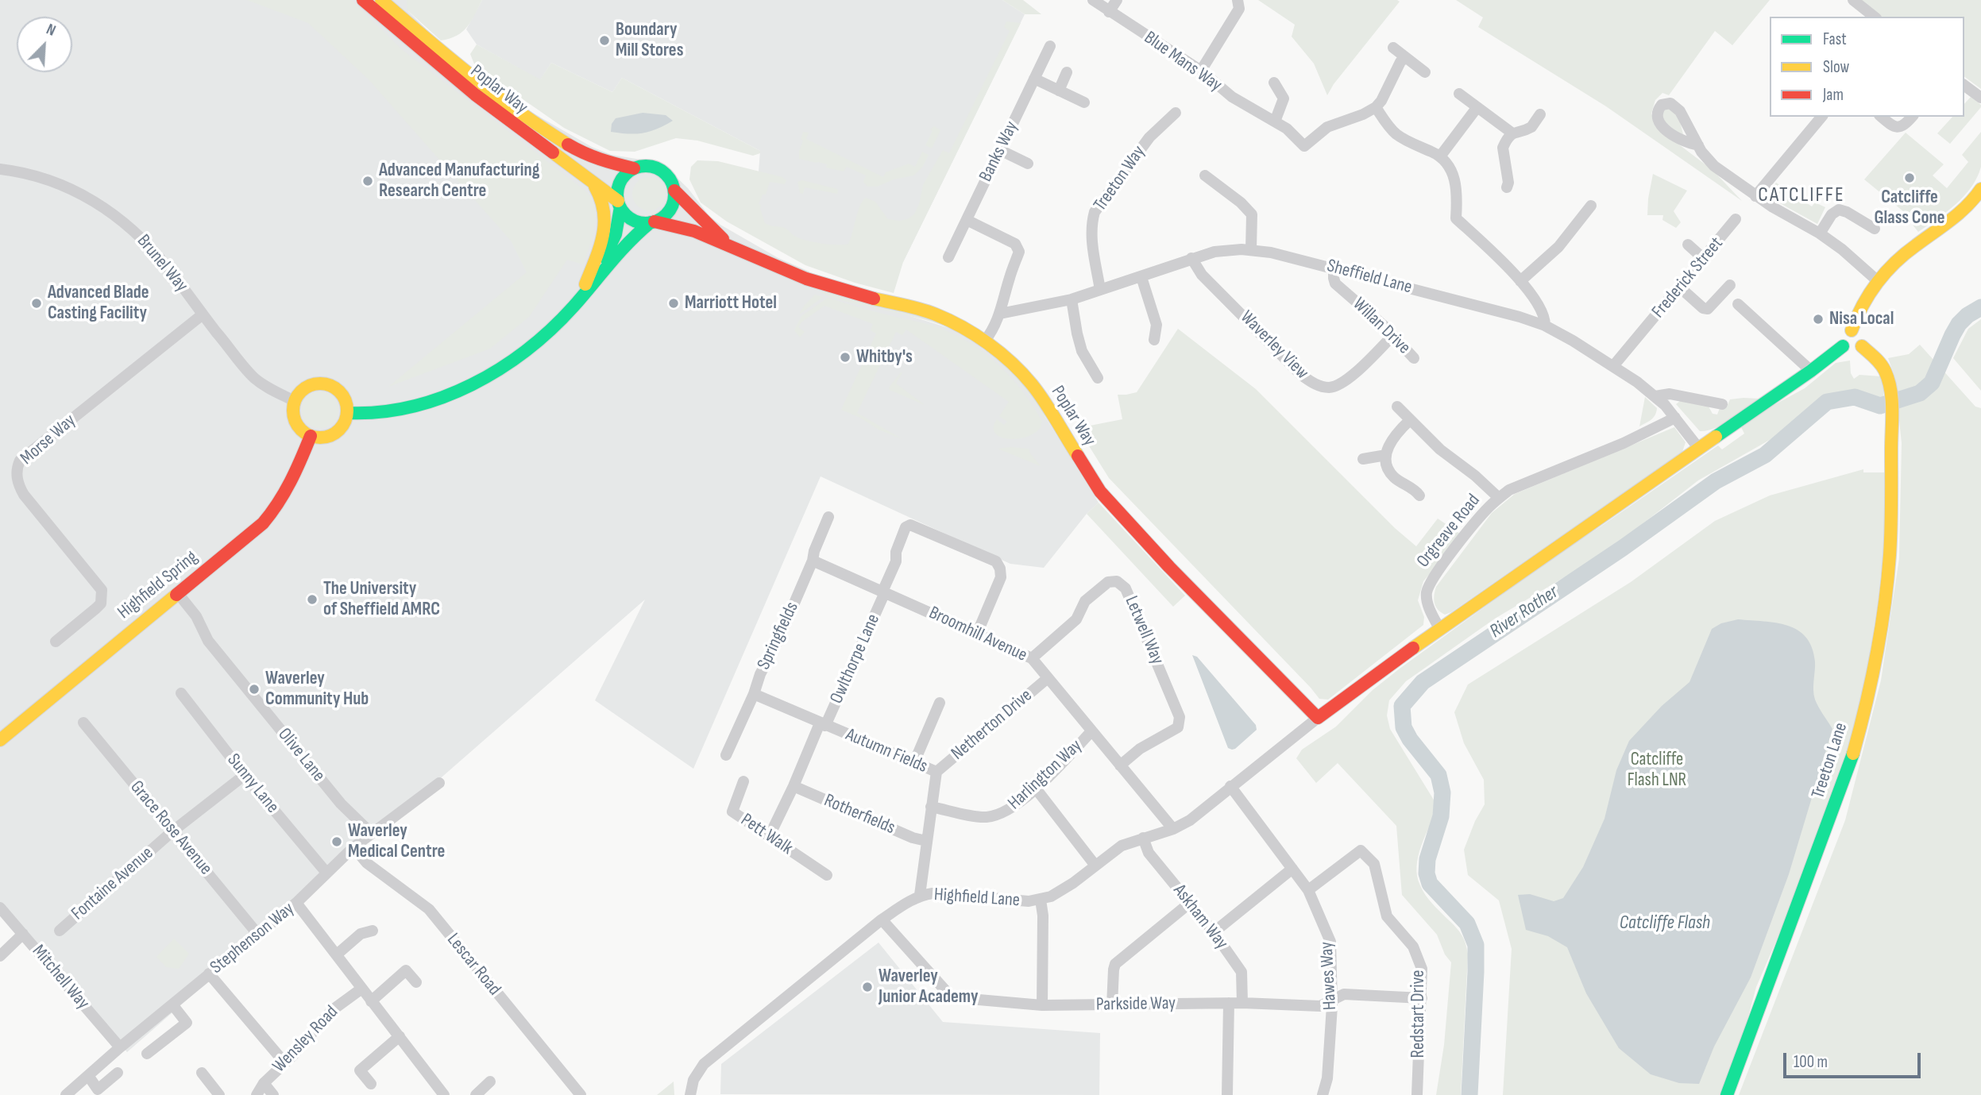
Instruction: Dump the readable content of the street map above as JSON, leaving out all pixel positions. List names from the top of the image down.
{
  "streets": {
    "main road": ["Poplar Way", "Highfield Spring", "Treeton Lane"],
    "street": [
      "Blue Mans Way",
      "Banks Way",
      "Treeton Way",
      "Brunel Way",
      "Sheffield Lane",
      "Frederick Street",
      "Willan Drive",
      "Waverley View",
      "Morse Way",
      "Orgreave Road",
      "Letwell Way",
      "Broomhill Avenue",
      "Springfields",
      "Owlthorpe Lane",
      "Netherton Drive",
      "Autumn Fields",
      "Olive Lane",
      "Harlington Way",
      "Sunny Lane",
      "Rotherfields",
      "Grace Rose Avenue",
      "Pett Walk",
      "Fontaine Avenue",
      "Highfield Lane",
      "Askham Way",
      "Stephenson Way",
      "Lescar Road",
      "Hawes Way",
      "Mitchell Way",
      "Parkside Way",
      "Redstart Drive",
      "Wensley Road"
    ]
  },
  "crossings": [
    ["Poplar Way", "Highfield Lane"],
    ["Treeton Way", "Sheffield Lane"],
    ["Brunel Way", "Morse Way"],
    ["Brunel Way", "Highfield Spring"],
    ["Sheffield Lane", "Frederick Street"],
    ["Sheffield Lane", "Willan Drive"],
    ["Sheffield Lane", "Waverley View"],
    ["Sheffield Lane", "Orgreave Road"],
    ["Willan Drive", "Waverley View"],
    ["Highfield Spring", "Olive Lane"],
    ["Letwell Way", "Broomhill Avenue"],
    ["Broomhill Avenue", "Springfields"],
    ["Broomhill Avenue", "Owlthorpe Lane"],
    ["Broomhill Avenue", "Netherton Drive"],
    ["Broomhill Avenue", "Harlington Way"],
    ["Broomhill Avenue", "Highfield Lane"],
    ["Springfields", "Autumn Fields"],
    ["Owlthorpe Lane", "Autumn Fields"],
    ["Owlthorpe Lane", "Rotherfields"],
    ["Owlthorpe Lane", "Pett Walk"],
    ["Netherton Drive", "Autumn Fields"],
    ["Autumn Fields", "Harlington Way"],
    ["Autumn Fields", "Rotherfields"],
    ["Autumn Fields", "Highfield Lane"],
    ["Olive Lane", "Stephenson Way"],
    ["Sunny Lane", "Fontaine Avenue"],
    ["Sunny Lane", "Stephenson Way"],
    ["Grace Rose Avenue", "Fontaine Avenue"],
    ["Grace Rose Avenue", "Stephenson Way"],
    ["Highfield Lane", "Askham Way"],
    ["Highfield Lane", "Hawes Way"],
    ["Highfield Lane", "Parkside Way"],
    ["Askham Way", "Parkside Way"],
    ["Stephenson Way", "Lescar Road"],
    ["Stephenson Way", "Mitchell Way"],
    ["Hawes Way", "Parkside Way"],
    ["Hawes Way", "Redstart Drive"],
    ["Parkside Way", "Redstart Drive"]
  ],
  "districts": ["CATCLIFFE"],
  "water": ["River Rother", "Catcliffe Flash"],
  "parks": ["Catcliffe Flash LNR"],
  "places": [
    "Boundary Mill Stores",
    "Catcliffe Glass Cone",
    "Advanced Manufacturing Research Centre",
    "Advanced Blade Casting Facility",
    "Marriott Hotel",
    "Nisa Local",
    "Whitby's",
    "The University of Sheffield AMRC",
    "Waverley Community Hub",
    "Waverley Medical Centre",
    "Waverley Junior Academy"
  ],
  "legend": ["Fast", "Slow", "Jam"],
  "scale_bar": "100 m",
  "north": "top right"
}
